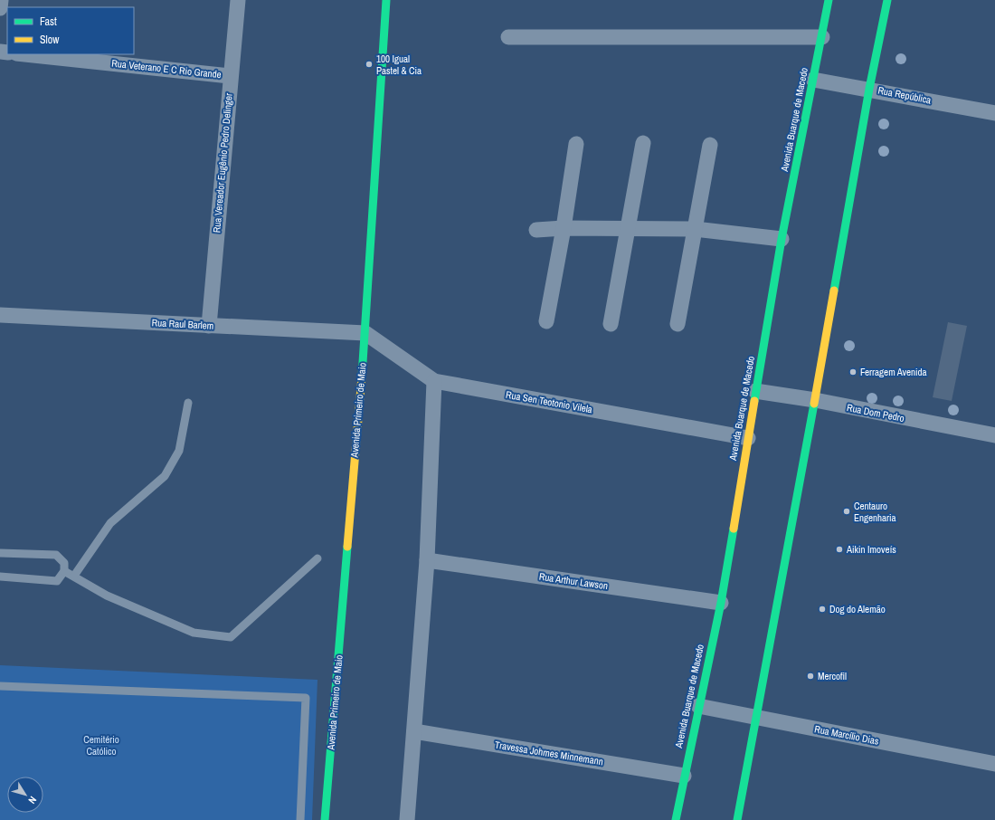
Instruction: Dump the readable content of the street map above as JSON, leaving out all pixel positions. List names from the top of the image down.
{
  "streets": {
    "main road": ["Avenida Buarque de Macedo", "Avenida Primeiro de Maio"],
    "street": [
      "Rua Veterano E C Rio Grande",
      "Rua República",
      "Rua Vereador Eugênio Pedro Delinger",
      "Rua Raul Barlem",
      "Rua Sen Teotonio Vilela",
      "Rua Dom Pedro",
      "Rua Arthur Lawson",
      "Rua Marcílio Dias",
      "Travessa Johmes Minnemann"
    ]
  },
  "crossings": [
    ["Rua Veterano E C Rio Grande", "Rua Vereador Eugênio Pedro Delinger"],
    ["Rua República", "Avenida Buarque de Macedo"],
    ["Avenida Buarque de Macedo", "Rua Sen Teotonio Vilela"],
    ["Avenida Buarque de Macedo", "Rua Dom Pedro"],
    ["Avenida Buarque de Macedo", "Rua Arthur Lawson"],
    ["Avenida Buarque de Macedo", "Rua Marcílio Dias"],
    ["Avenida Buarque de Macedo", "Travessa Johmes Minnemann"],
    ["Rua Vereador Eugênio Pedro Delinger", "Rua Raul Barlem"],
    ["Rua Raul Barlem", "Rua Sen Teotonio Vilela"],
    ["Rua Raul Barlem", "Avenida Primeiro de Maio"],
    ["Rua Sen Teotonio Vilela", "Avenida Primeiro de Maio"]
  ],
  "parks": ["Cemitério Católico"],
  "places": [
    "100 Igual Pastel & Cia",
    "Ferragem Avenida",
    "Centauro Engenharia",
    "Aikin Imoveís",
    "Dog do Alemão",
    "Mercofil"
  ],
  "legend": ["Fast", "Slow"],
  "north": "bottom right"
}
